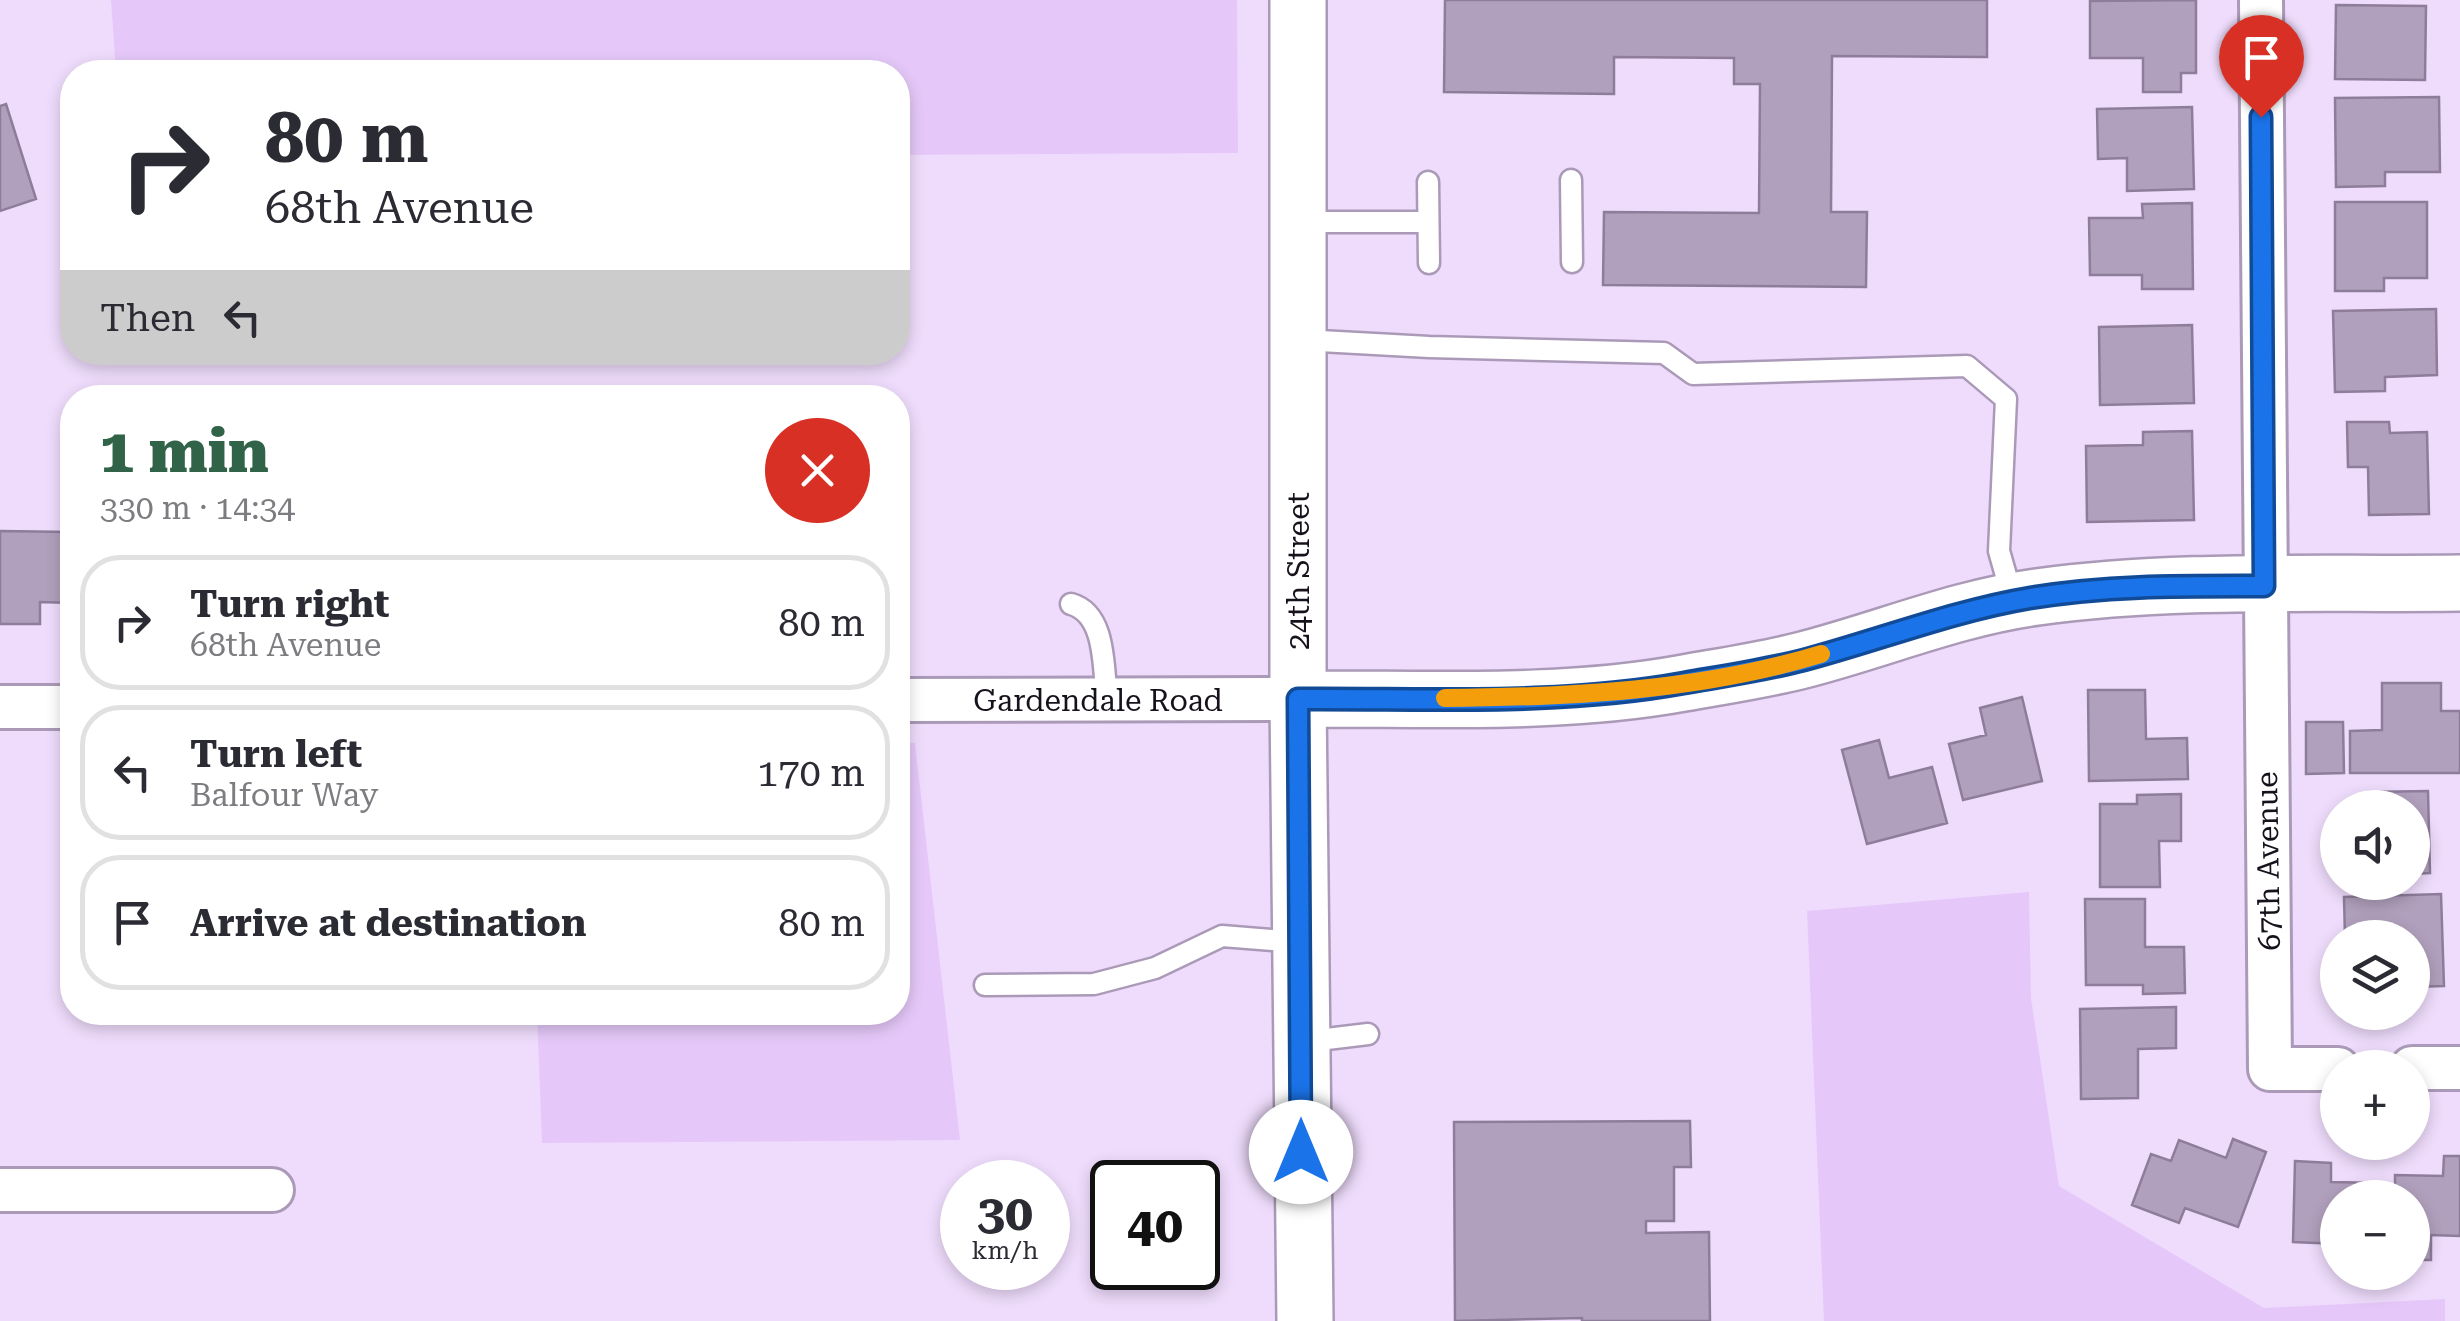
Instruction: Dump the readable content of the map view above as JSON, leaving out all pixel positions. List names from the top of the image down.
{
  "streets": {
    "street": ["24th Street", "Gardendale Road", "67th Avenue"]
  },
  "crossings": [
    ["24th Street", "Gardendale Road"]
  ],
  "page": {
    "turn": ["80 m", "68th Avenue"],
    "then": "Then",
    "heading": ["1 min", "330 m · 14:34"],
    "list": [
      {
        "name": "Turn right",
        "note": "68th Avenue",
        "value": "80 m"
      },
      {
        "name": "Turn left",
        "note": "Balfour Way",
        "value": "170 m"
      },
      {
        "name": "Arrive at destination",
        "value": "80 m"
      }
    ],
    "map_buttons": ["+", "−"],
    "speed": "30 km/h",
    "limit": "40"
  }
}
